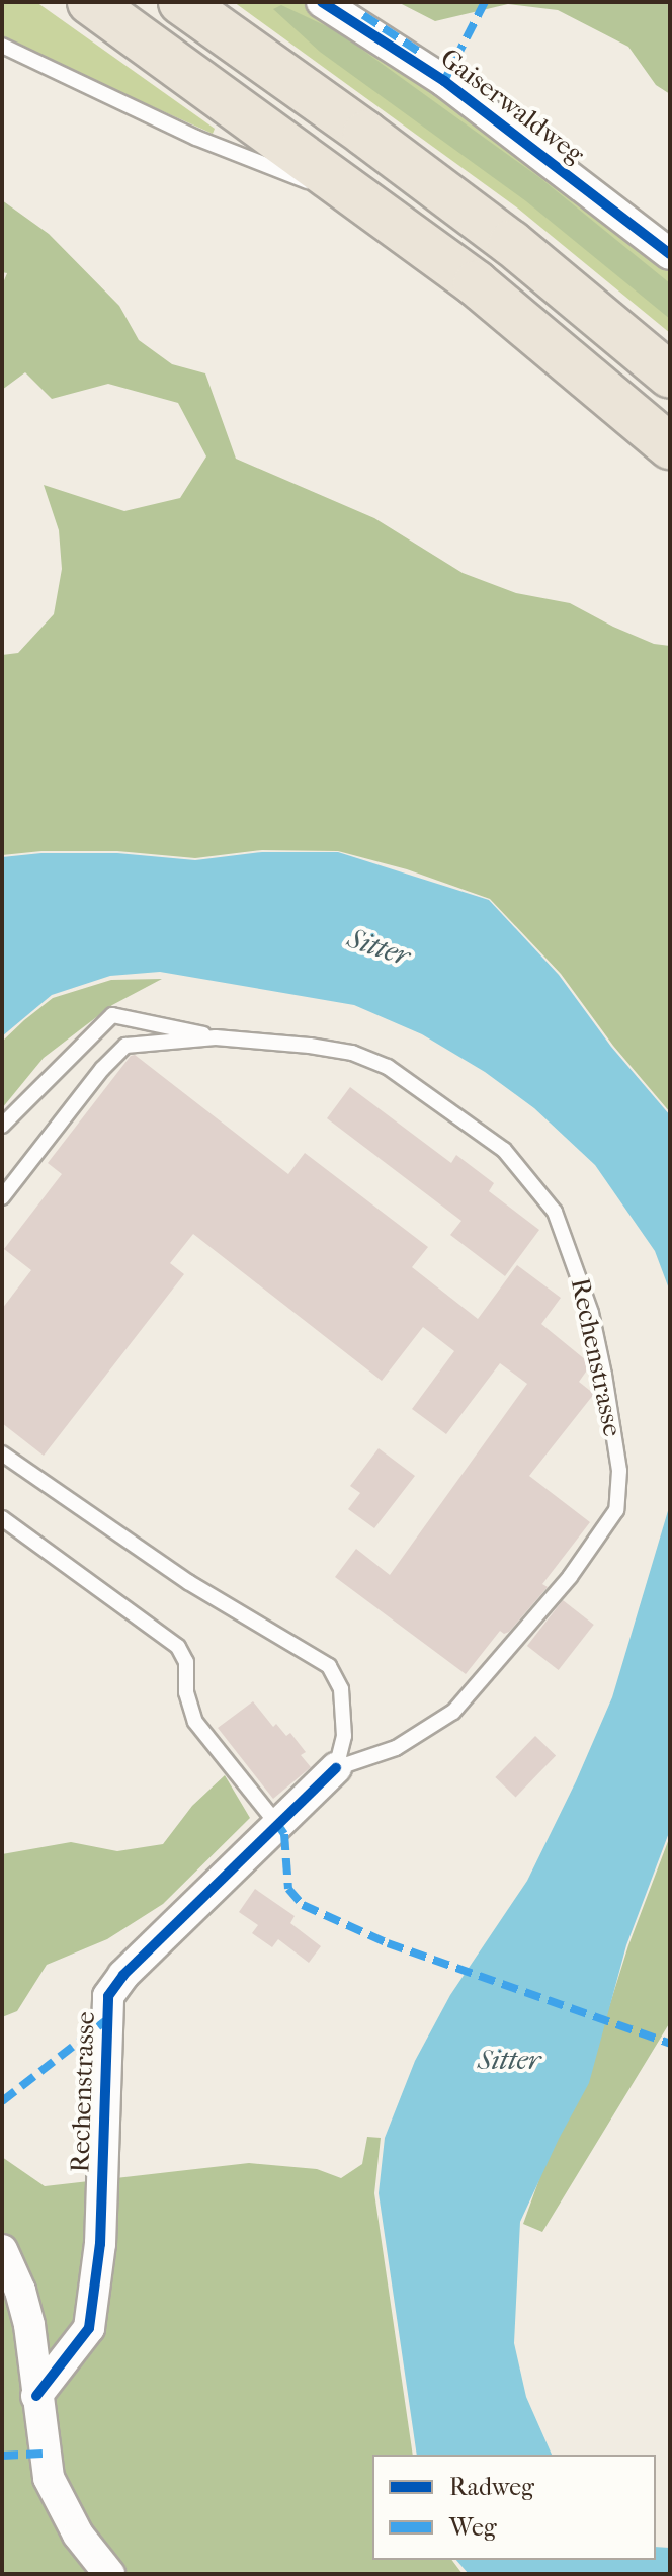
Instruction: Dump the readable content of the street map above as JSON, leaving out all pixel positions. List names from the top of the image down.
{
  "streets": {
    "street": ["Gaiserwaldweg", "Rechenstrasse"]
  },
  "water": ["Sitter"],
  "legend": ["Radweg", "Weg"]
}
